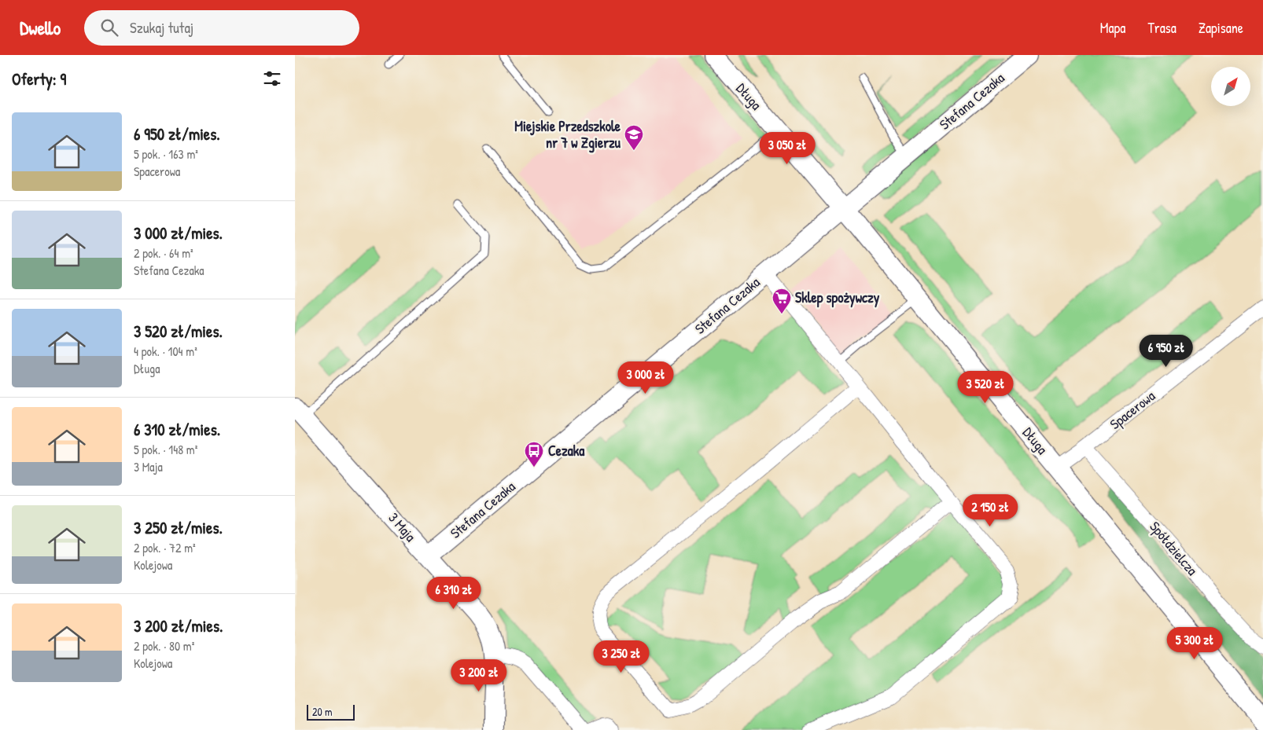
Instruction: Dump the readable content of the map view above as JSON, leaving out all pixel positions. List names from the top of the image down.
{
  "streets": {
    "main road": ["Długa", "Stefana Cezaka", "3 Maja"],
    "street": ["Spacerowa", "Spółdzielcza"]
  },
  "crossings": [
    ["Długa", "Stefana Cezaka"],
    ["Długa", "Spacerowa"],
    ["Stefana Cezaka", "3 Maja"],
    ["Spacerowa", "Spółdzielcza"]
  ],
  "places": {
    "school or university": ["Miejskie Przedszkole nr 7 w Zgierzu"],
    "supermarket": ["Sklep spożywczy"],
    "bus stop": ["Cezaka"]
  },
  "scale_bar": "20 m",
  "north": "top right",
  "page": {
    "header": "Dwello",
    "search": "Szukaj tutaj",
    "nav": ["Mapa", "Trasa", "Zapisane"],
    "heading": "Oferty: 9",
    "list": [
      {
        "name": "6 950 zł/mies.",
        "note": "5 pok. · 163 m² · Spacerowa"
      },
      {
        "name": "3 000 zł/mies.",
        "note": "2 pok. · 64 m² · Stefana Cezaka"
      },
      {
        "name": "3 520 zł/mies.",
        "note": "4 pok. · 104 m² · Długa"
      },
      {
        "name": "6 310 zł/mies.",
        "note": "5 pok. · 148 m² · 3 Maja"
      },
      {
        "name": "3 250 zł/mies.",
        "note": "2 pok. · 72 m² · Kolejowa"
      },
      {
        "name": "3 200 zł/mies.",
        "note": "2 pok. · 80 m² · Kolejowa"
      }
    ],
    "price": [
      "3 050 zł",
      "6 950 zł",
      "3 000 zł",
      "3 520 zł",
      "2 150 zł",
      "6 310 zł",
      "5 300 zł",
      "3 250 zł",
      "3 200 zł"
    ],
    "scale": "20 m"
  }
}
